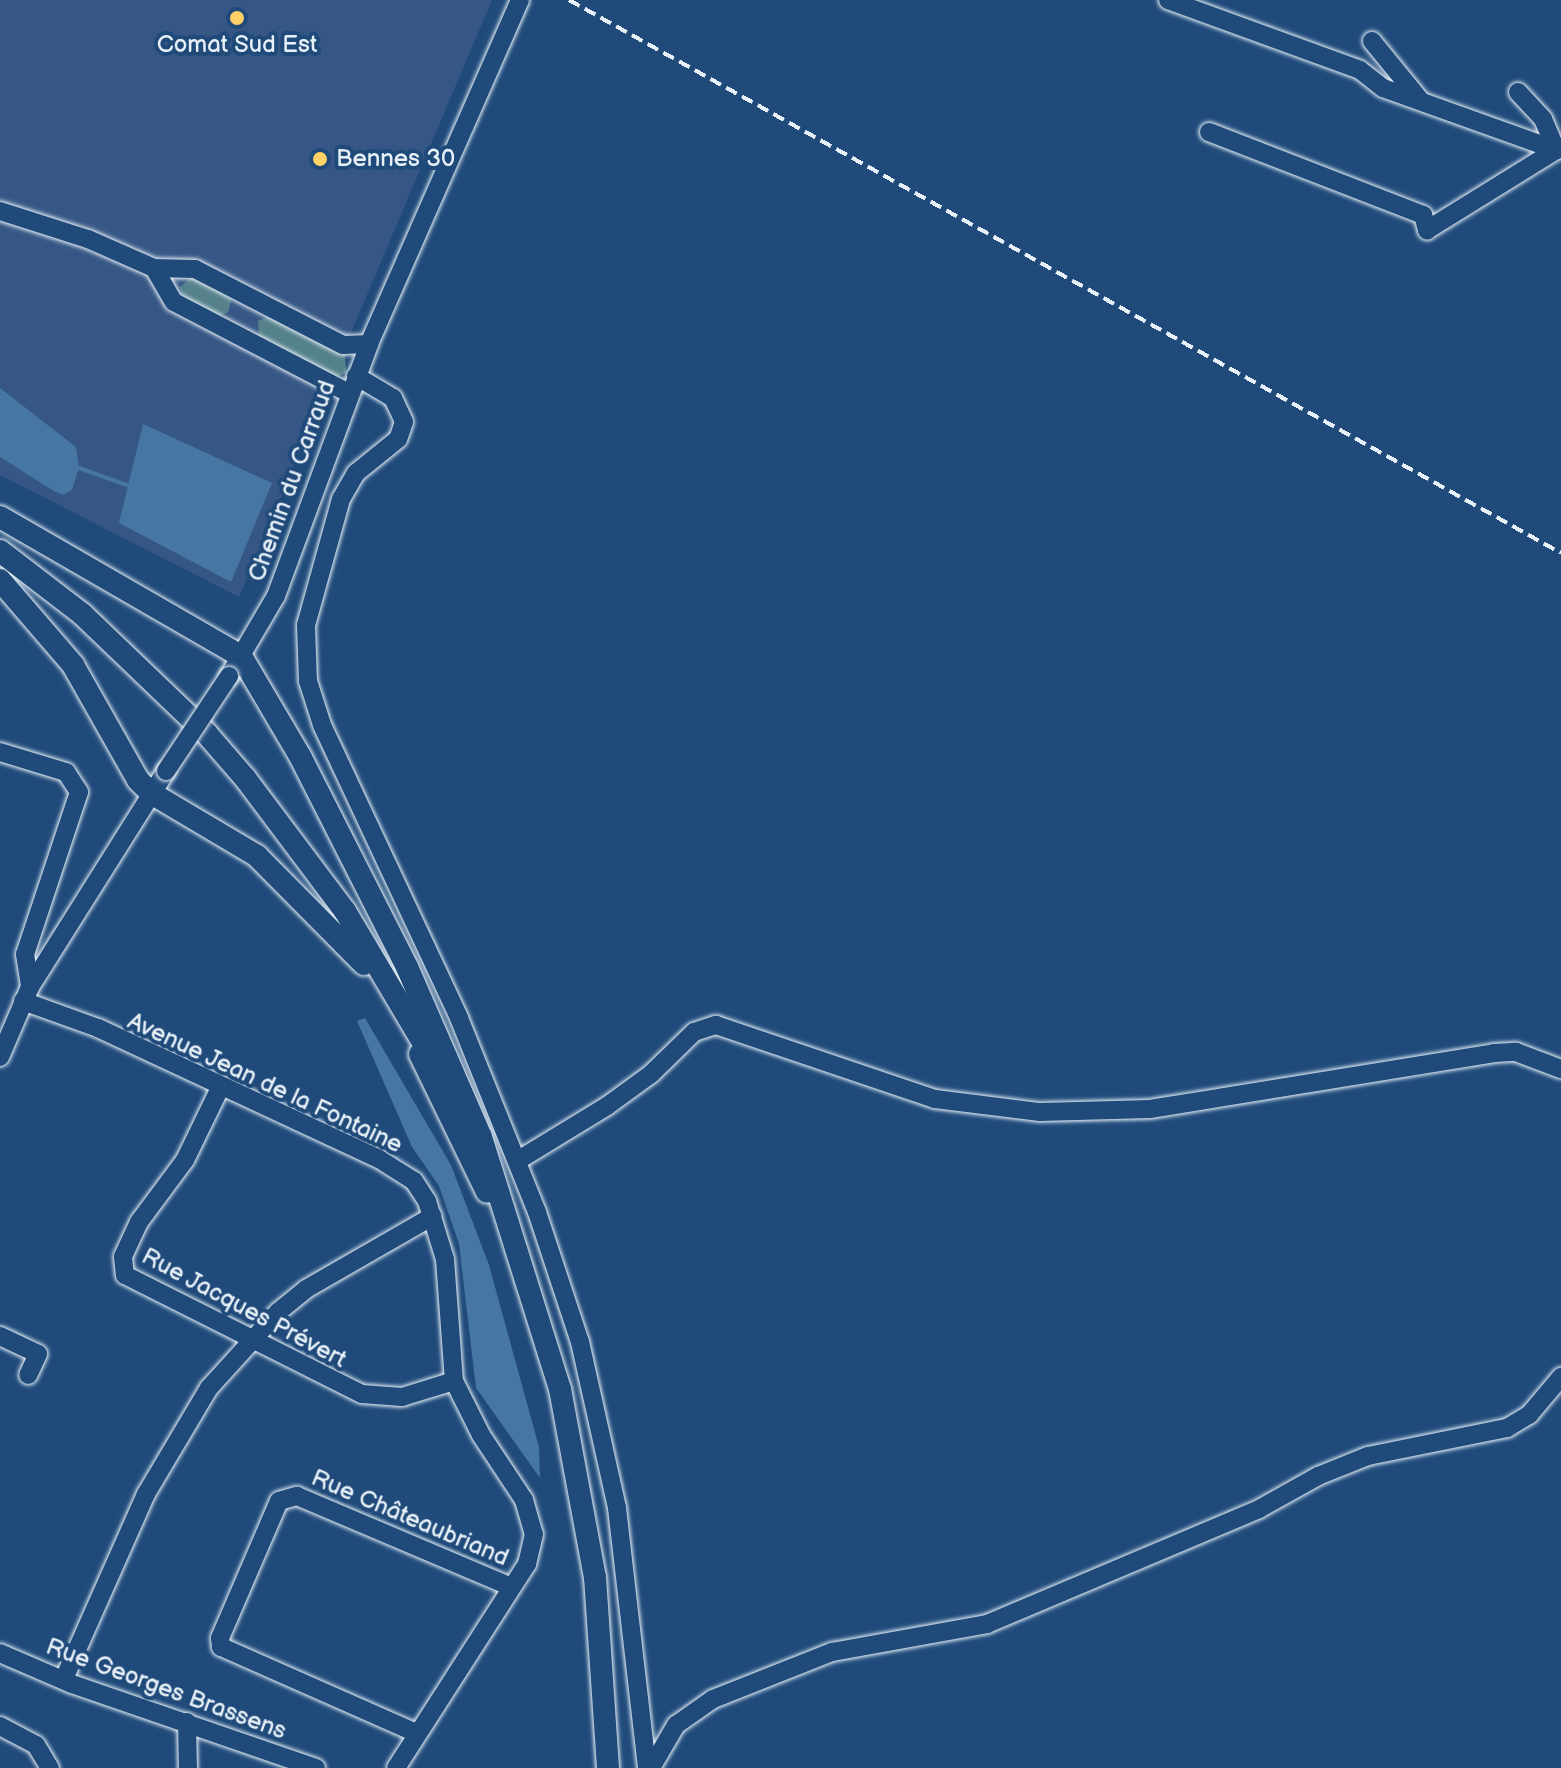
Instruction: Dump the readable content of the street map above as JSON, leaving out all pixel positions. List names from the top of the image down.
{
  "streets": {
    "street": [
      "Chemin du Carraud",
      "Avenue Jean de la Fontaine",
      "Rue Jacques Prévert",
      "Rue Châteaubriand",
      "Rue Georges Brassens"
    ]
  },
  "crossings": [
    ["Chemin du Carraud", "Avenue Jean de la Fontaine"],
    ["Avenue Jean de la Fontaine", "Rue Jacques Prévert"],
    ["Avenue Jean de la Fontaine", "Rue Châteaubriand"]
  ],
  "places": ["Comat Sud Est", "Bennes 30"]
}
